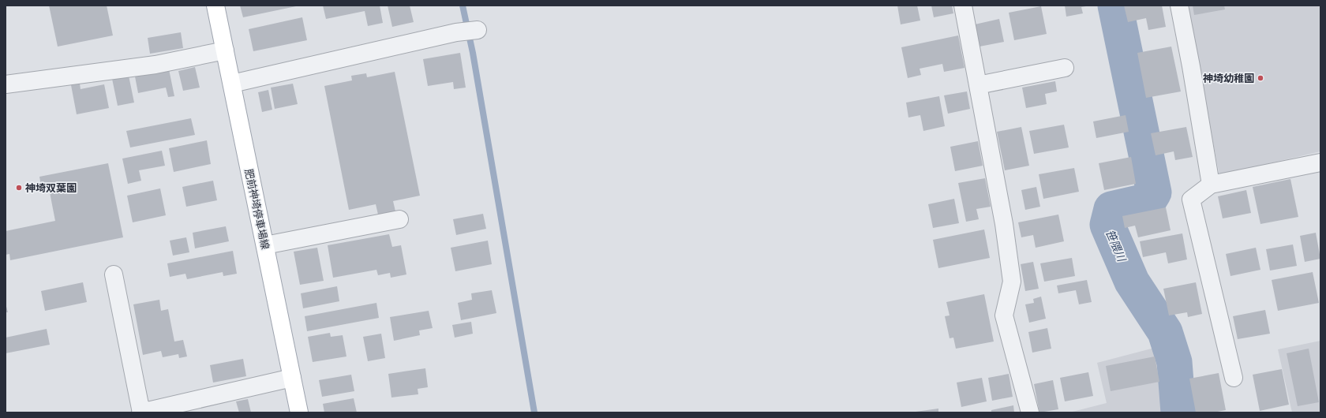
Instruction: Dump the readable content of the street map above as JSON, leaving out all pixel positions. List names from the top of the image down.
{
  "streets": {
    "main road": ["肥前神埼停車場線"]
  },
  "water": ["笹隈川"],
  "places": ["神埼幼稚園", "神埼双葉園"]
}
